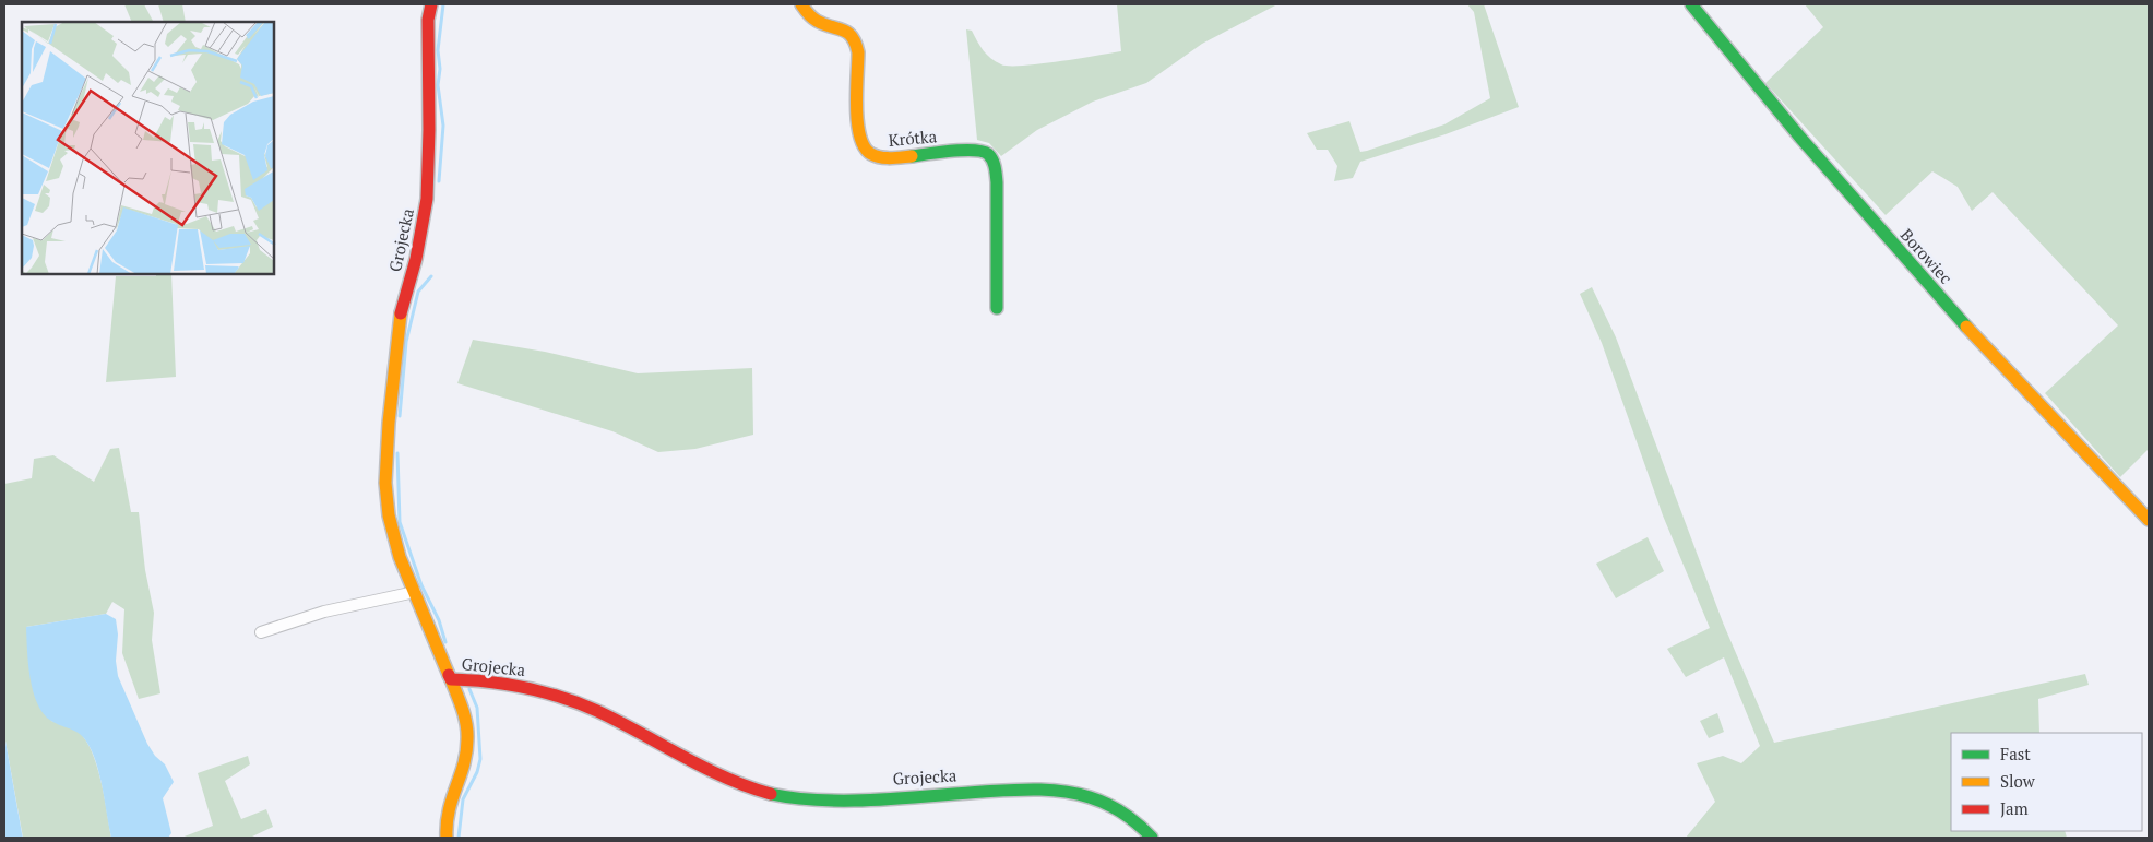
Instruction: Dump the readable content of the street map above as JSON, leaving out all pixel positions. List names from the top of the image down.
{
  "streets": {
    "street": ["Krótka", "Grojecka", "Borowiec"]
  },
  "legend": ["Fast", "Slow", "Jam"]
}
